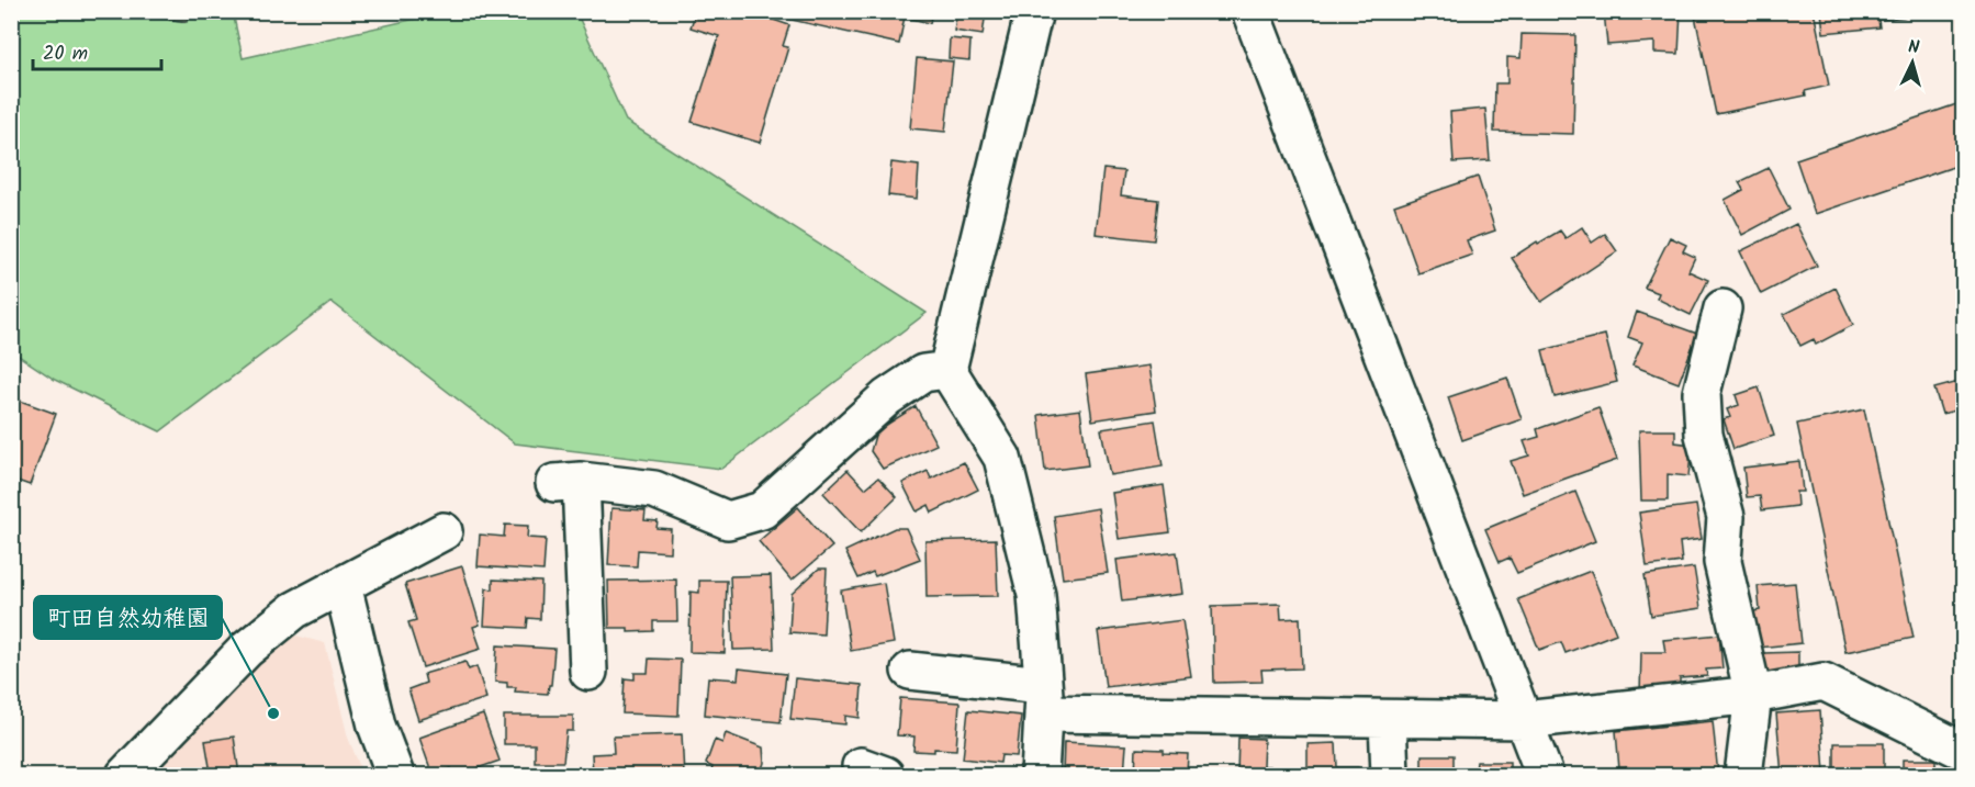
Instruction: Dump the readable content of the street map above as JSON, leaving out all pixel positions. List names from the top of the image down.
{
  "places": ["町田自然幼稚園"],
  "scale_bar": "20 m",
  "north": "top"
}
